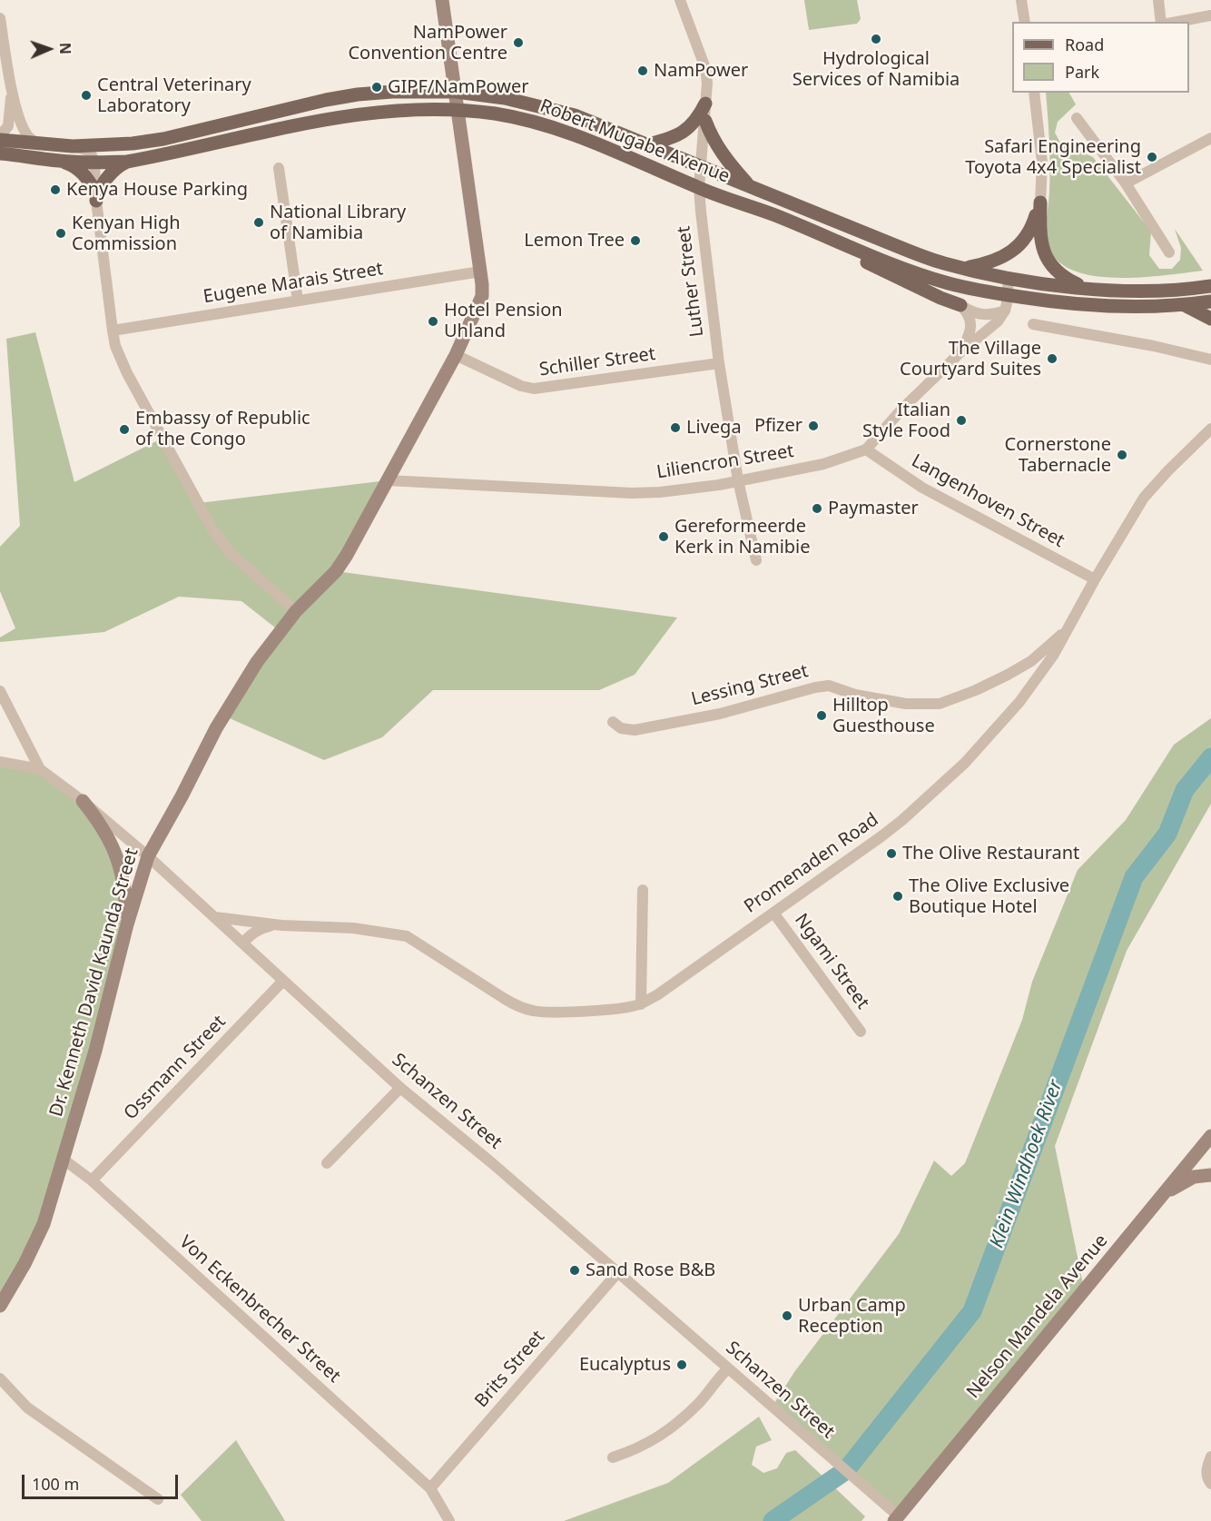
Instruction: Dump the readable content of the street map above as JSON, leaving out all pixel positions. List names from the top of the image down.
{
  "streets": {
    "main road": ["Robert Mugabe Avenue"],
    "street": [
      "Luther Street",
      "Eugene Marais Street",
      "Schiller Street",
      "Liliencron Street",
      "Langenhoven Street",
      "Lessing Street",
      "Promenaden Road",
      "Ngami Street",
      "Dr. Kenneth David Kaunda Street",
      "Ossmann Street",
      "Schanzen Street",
      "Von Eckenbrecher Street",
      "Nelson Mandela Avenue",
      "Brits Street"
    ]
  },
  "crossings": [
    ["Robert Mugabe Avenue", "Luther Street"],
    ["Robert Mugabe Avenue", "Dr. Kenneth David Kaunda Street"],
    ["Luther Street", "Schiller Street"],
    ["Luther Street", "Liliencron Street"],
    ["Eugene Marais Street", "Dr. Kenneth David Kaunda Street"],
    ["Schiller Street", "Dr. Kenneth David Kaunda Street"],
    ["Liliencron Street", "Langenhoven Street"],
    ["Liliencron Street", "Dr. Kenneth David Kaunda Street"],
    ["Langenhoven Street", "Promenaden Road"],
    ["Lessing Street", "Promenaden Road"],
    ["Promenaden Road", "Ngami Street"],
    ["Promenaden Road", "Schanzen Street"],
    ["Dr. Kenneth David Kaunda Street", "Schanzen Street"],
    ["Dr. Kenneth David Kaunda Street", "Von Eckenbrecher Street"],
    ["Ossmann Street", "Schanzen Street"],
    ["Ossmann Street", "Von Eckenbrecher Street"],
    ["Schanzen Street", "Nelson Mandela Avenue"],
    ["Schanzen Street", "Brits Street"],
    ["Von Eckenbrecher Street", "Brits Street"]
  ],
  "water": ["Klein Windhoek River"],
  "places": [
    "Hydrological Services of Namibia",
    "NamPower Convention Centre",
    "NamPower",
    "GIPF/NamPower",
    "Central Veterinary Laboratory",
    "Safari Engineering Toyota 4x4 Specialist",
    "Kenya House Parking",
    "National Library of Namibia",
    "Kenyan High Commission",
    "Lemon Tree",
    "Hotel Pension Uhland",
    "The Village Courtyard Suites",
    "Italian Style Food",
    "Pfizer",
    "Livega",
    "Embassy of Republic of the Congo",
    "Cornerstone Tabernacle",
    "Paymaster",
    "Gereformeerde Kerk in Namibie",
    "Hilltop Guesthouse",
    "The Olive Restaurant",
    "The Olive Exclusive Boutique Hotel",
    "Sand Rose B&B",
    "Urban Camp Reception",
    "Eucalyptus"
  ],
  "legend": ["Road", "Park"],
  "scale_bar": "100 m",
  "north": "right"
}
